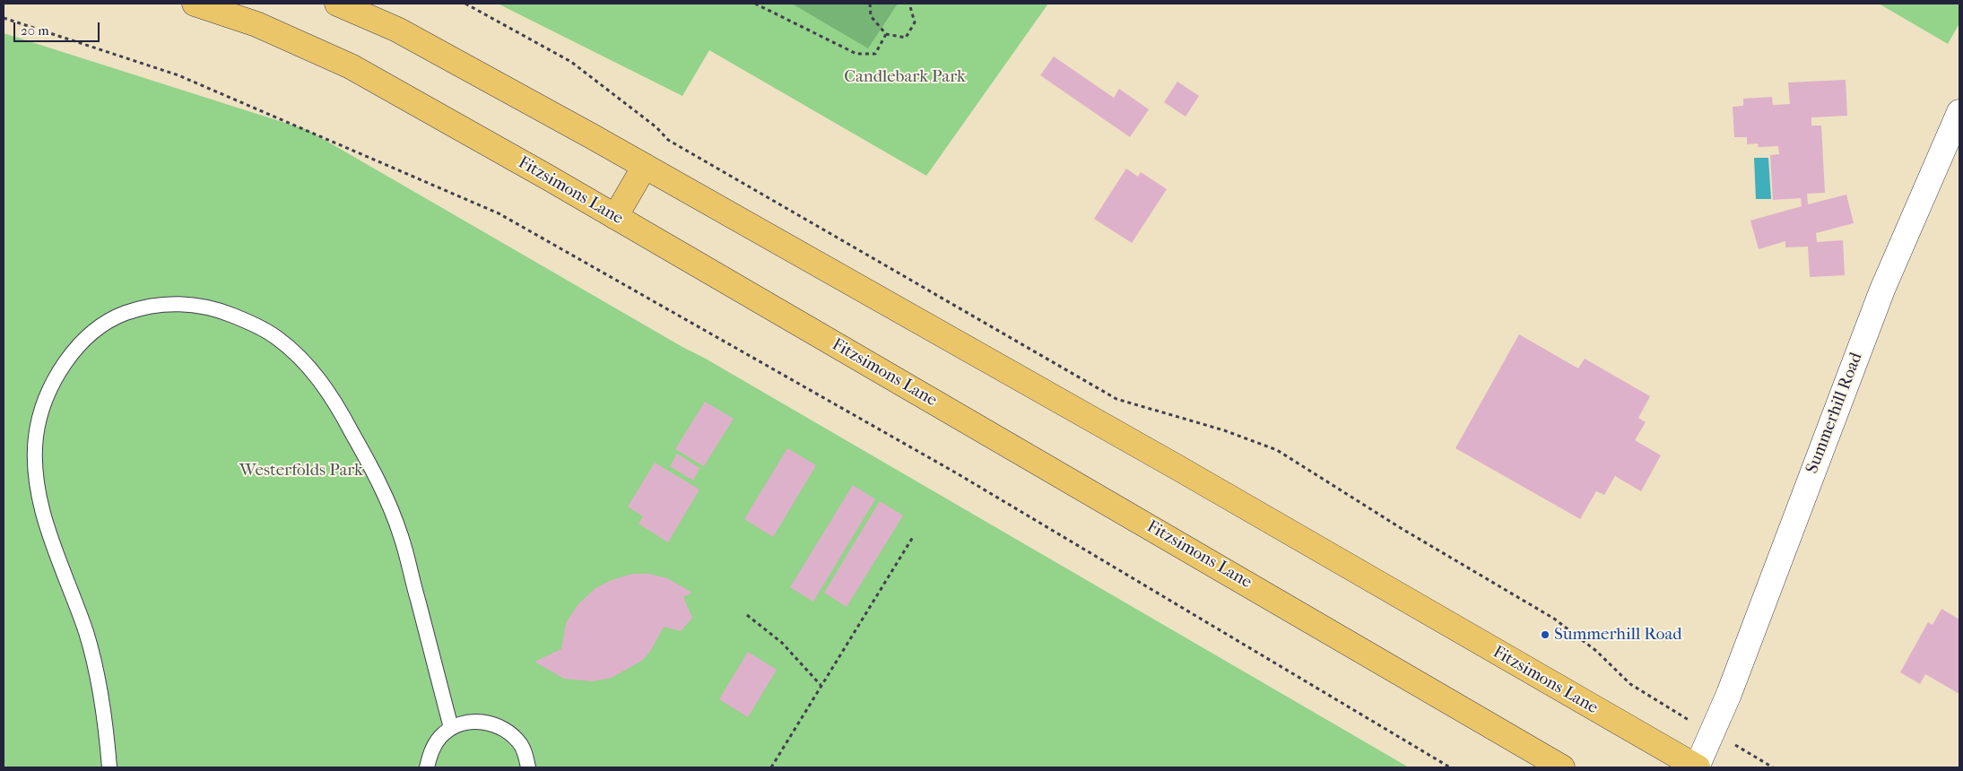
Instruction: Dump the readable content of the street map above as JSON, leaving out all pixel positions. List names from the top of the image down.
{
  "streets": {
    "main road": ["Fitzsimons Lane"],
    "street": ["Summerhill Road"]
  },
  "crossings": [
    ["Fitzsimons Lane", "Summerhill Road"]
  ],
  "parks": ["Candlebark Park", "Westerfolds Park"],
  "places": ["Summerhill Road"],
  "scale_bar": "20 m"
}
